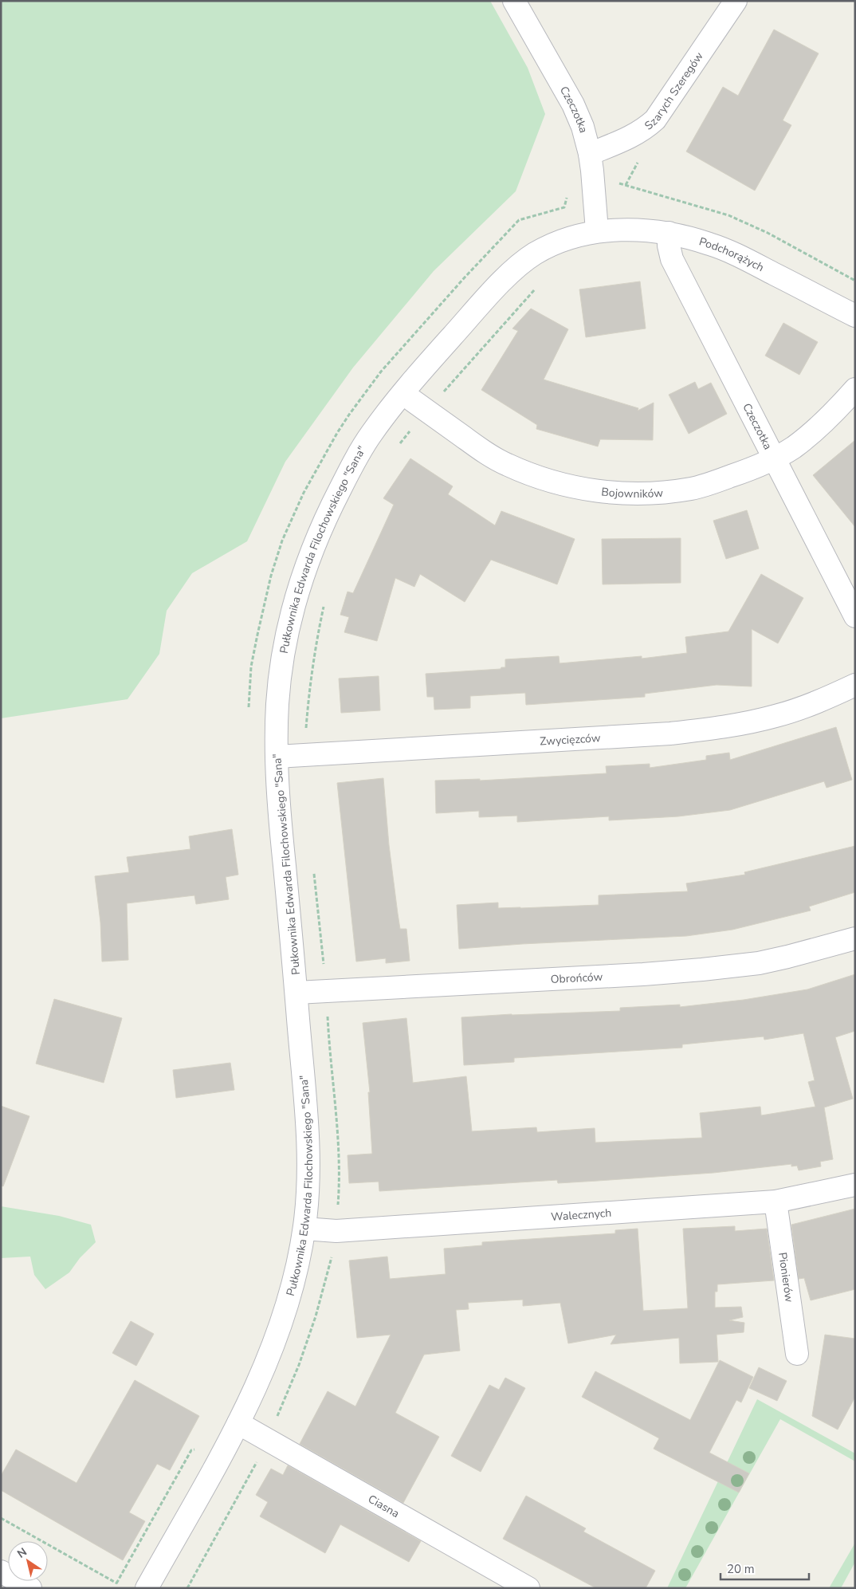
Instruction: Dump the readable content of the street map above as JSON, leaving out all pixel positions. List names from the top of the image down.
{
  "streets": {
    "street": [
      "Szarych Szeregów",
      "Czeczotka",
      "Podchorążych",
      "Bojowników",
      "Pułkownika Edwarda Filochowskiego \"Sana\"",
      "Zwycięzców",
      "Obrońców",
      "Walecznych",
      "Pionierów",
      "Ciasna"
    ]
  },
  "crossings": [
    ["Szarych Szeregów", "Czeczotka"],
    ["Czeczotka", "Podchorążych"],
    ["Czeczotka", "Bojowników"],
    ["Czeczotka", "Pułkownika Edwarda Filochowskiego \"Sana\""],
    ["Podchorążych", "Pułkownika Edwarda Filochowskiego \"Sana\""],
    ["Bojowników", "Pułkownika Edwarda Filochowskiego \"Sana\""],
    ["Pułkownika Edwarda Filochowskiego \"Sana\"", "Zwycięzców"],
    ["Pułkownika Edwarda Filochowskiego \"Sana\"", "Obrońców"],
    ["Pułkownika Edwarda Filochowskiego \"Sana\"", "Walecznych"],
    ["Pułkownika Edwarda Filochowskiego \"Sana\"", "Ciasna"],
    ["Walecznych", "Pionierów"]
  ],
  "scale_bar": "20 m",
  "north": "top left"
}
